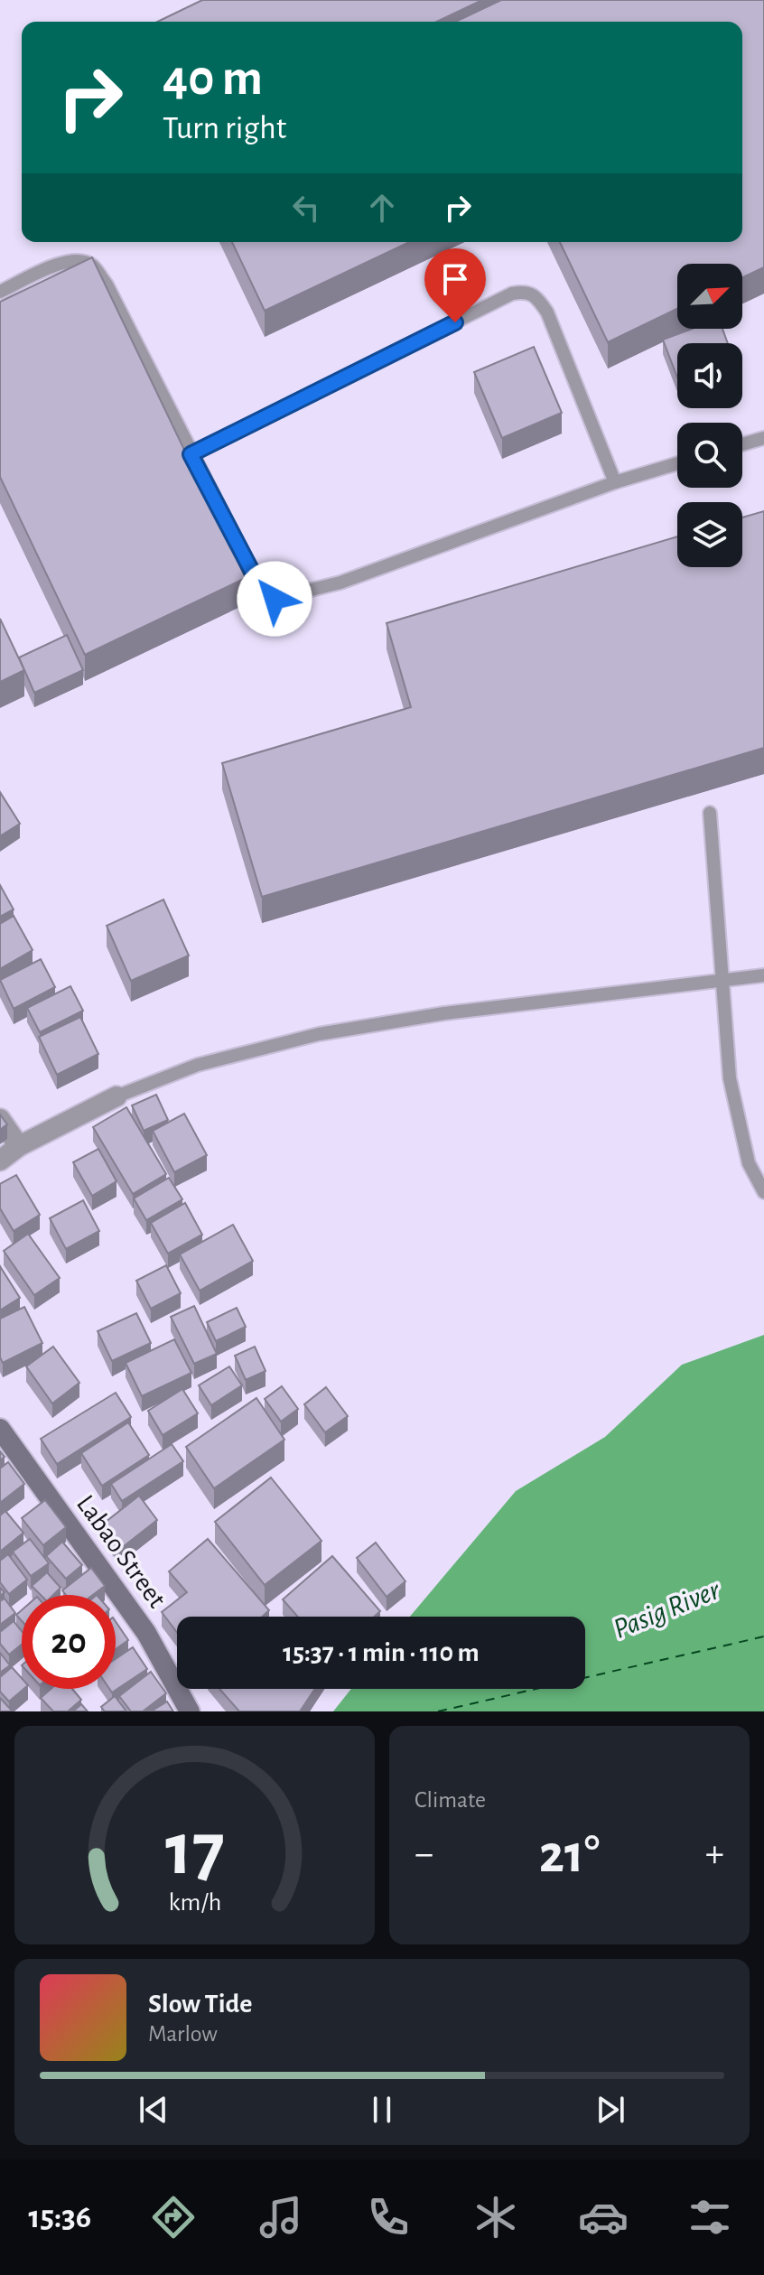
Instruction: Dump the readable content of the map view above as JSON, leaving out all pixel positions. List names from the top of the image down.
{
  "streets": {
    "main road": ["Labao Street"]
  },
  "water": ["Pasig River"],
  "north": "top right",
  "page": {
    "turn": ["40 m", "Turn right"],
    "limit": "20",
    "trip": "15:37 · 1 min · 110 m",
    "tile": "Climate",
    "heat": ["−", "21°", "+"],
    "song": ["Slow Tide", "Marlow"],
    "tabs": "15:36",
    "gauge": ["17", "km/h"]
  }
}
